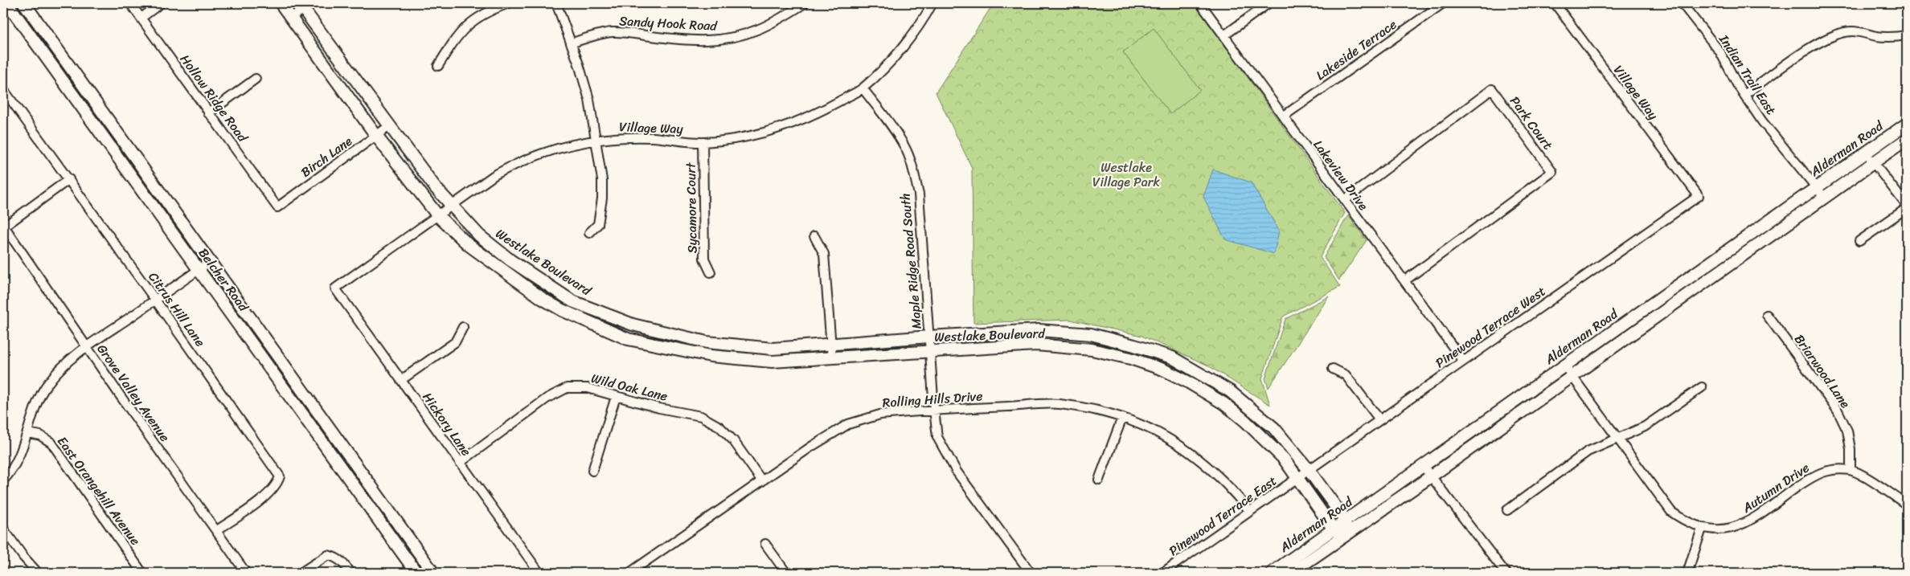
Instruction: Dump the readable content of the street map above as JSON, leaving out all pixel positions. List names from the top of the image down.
{
  "streets": {
    "main road": ["Alderman Road", "Westlake Boulevard", "Belcher Road"],
    "street": [
      "Sandy Hook Road",
      "Lakeside Terrace",
      "Indian Trail East",
      "Village Way",
      "Hollow Ridge Road",
      "Park Court",
      "Birch Lane",
      "Lakeview Drive",
      "Sycamore Court",
      "Maple Ridge Road South",
      "Citrus Hill Lane",
      "Pinewood Terrace West",
      "Briarwood Lane",
      "Wild Oak Lane",
      "Grove Valley Avenue",
      "Rolling Hills Drive",
      "Hickory Lane",
      "Autumn Drive",
      "East Orangehill Avenue",
      "Pinewood Terrace East"
    ]
  },
  "crossings": [
    ["Lakeside Terrace", "Lakeview Drive"],
    ["Indian Trail East", "Alderman Road"],
    ["Village Way", "Sycamore Court"],
    ["Village Way", "Maple Ridge Road South"],
    ["Village Way", "Westlake Boulevard"],
    ["Village Way", "Pinewood Terrace West"],
    ["Village Way", "Hickory Lane"],
    ["Hollow Ridge Road", "Birch Lane"],
    ["Park Court", "Lakeview Drive"],
    ["Alderman Road", "Westlake Boulevard"],
    ["Alderman Road", "Autumn Drive"],
    ["Birch Lane", "Westlake Boulevard"],
    ["Lakeview Drive", "Pinewood Terrace West"],
    ["Maple Ridge Road South", "Westlake Boulevard"],
    ["Maple Ridge Road South", "Rolling Hills Drive"],
    ["Westlake Boulevard", "Pinewood Terrace West"],
    ["Westlake Boulevard", "Pinewood Terrace East"],
    ["Citrus Hill Lane", "Grove Valley Avenue"],
    ["Pinewood Terrace West", "Pinewood Terrace East"],
    ["Briarwood Lane", "Autumn Drive"],
    ["Wild Oak Lane", "Rolling Hills Drive"],
    ["Wild Oak Lane", "Hickory Lane"],
    ["Rolling Hills Drive", "Pinewood Terrace East"]
  ],
  "parks": ["Westlake Village Park"]
}
